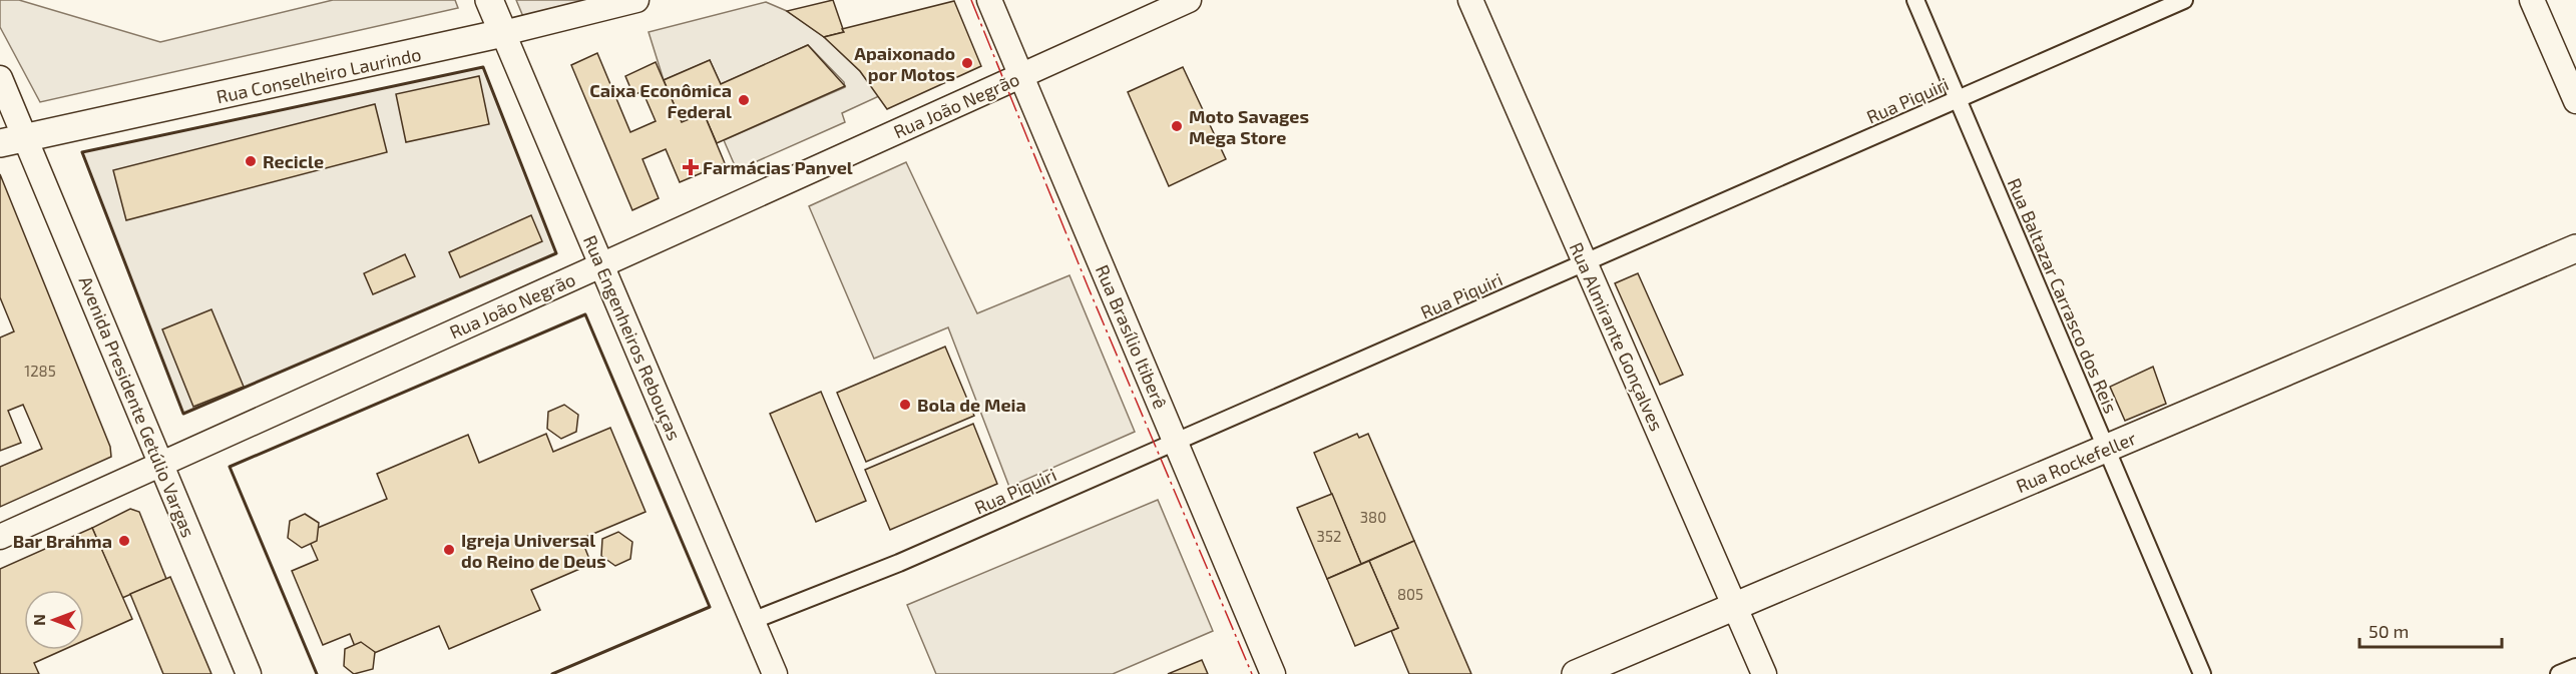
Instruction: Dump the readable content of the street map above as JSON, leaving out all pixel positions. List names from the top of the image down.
{
  "streets": {
    "main road": [
      "Rua Conselheiro Laurindo",
      "Rua João Negrão",
      "Rua Brasílio Itiberê",
      "Rua Almirante Gonçalves",
      "Rua Engenheiros Rebouças",
      "Avenida Presidente Getúlio Vargas",
      "Rua Rockefeller"
    ],
    "street": ["Rua Piquiri", "Rua Baltazar Carrasco dos Reis"]
  },
  "crossings": [
    ["Rua Conselheiro Laurindo", "Rua Engenheiros Rebouças"],
    ["Rua Conselheiro Laurindo", "Avenida Presidente Getúlio Vargas"],
    ["Rua Piquiri", "Rua Baltazar Carrasco dos Reis"],
    ["Rua Piquiri", "Rua Brasílio Itiberê"],
    ["Rua Piquiri", "Rua Almirante Gonçalves"],
    ["Rua Piquiri", "Rua Engenheiros Rebouças"],
    ["Rua João Negrão", "Rua Brasílio Itiberê"],
    ["Rua João Negrão", "Rua Engenheiros Rebouças"],
    ["Rua João Negrão", "Avenida Presidente Getúlio Vargas"],
    ["Rua Baltazar Carrasco dos Reis", "Rua Rockefeller"],
    ["Rua Almirante Gonçalves", "Rua Rockefeller"]
  ],
  "places": {
    "other": [
      "Apaixonado por Motos",
      "Caixa Econômica Federal",
      "Moto Savages Mega Store",
      "Recicle",
      "Bola de Meia",
      "Bar Brahma",
      "Igreja Universal do Reino de Deus"
    ],
    "health": ["Farmácias Panvel"]
  },
  "house_numbers": [
    "1285",
    "380",
    "352",
    "805"
  ],
  "scale_bar": "50 m",
  "north": "left"
}
